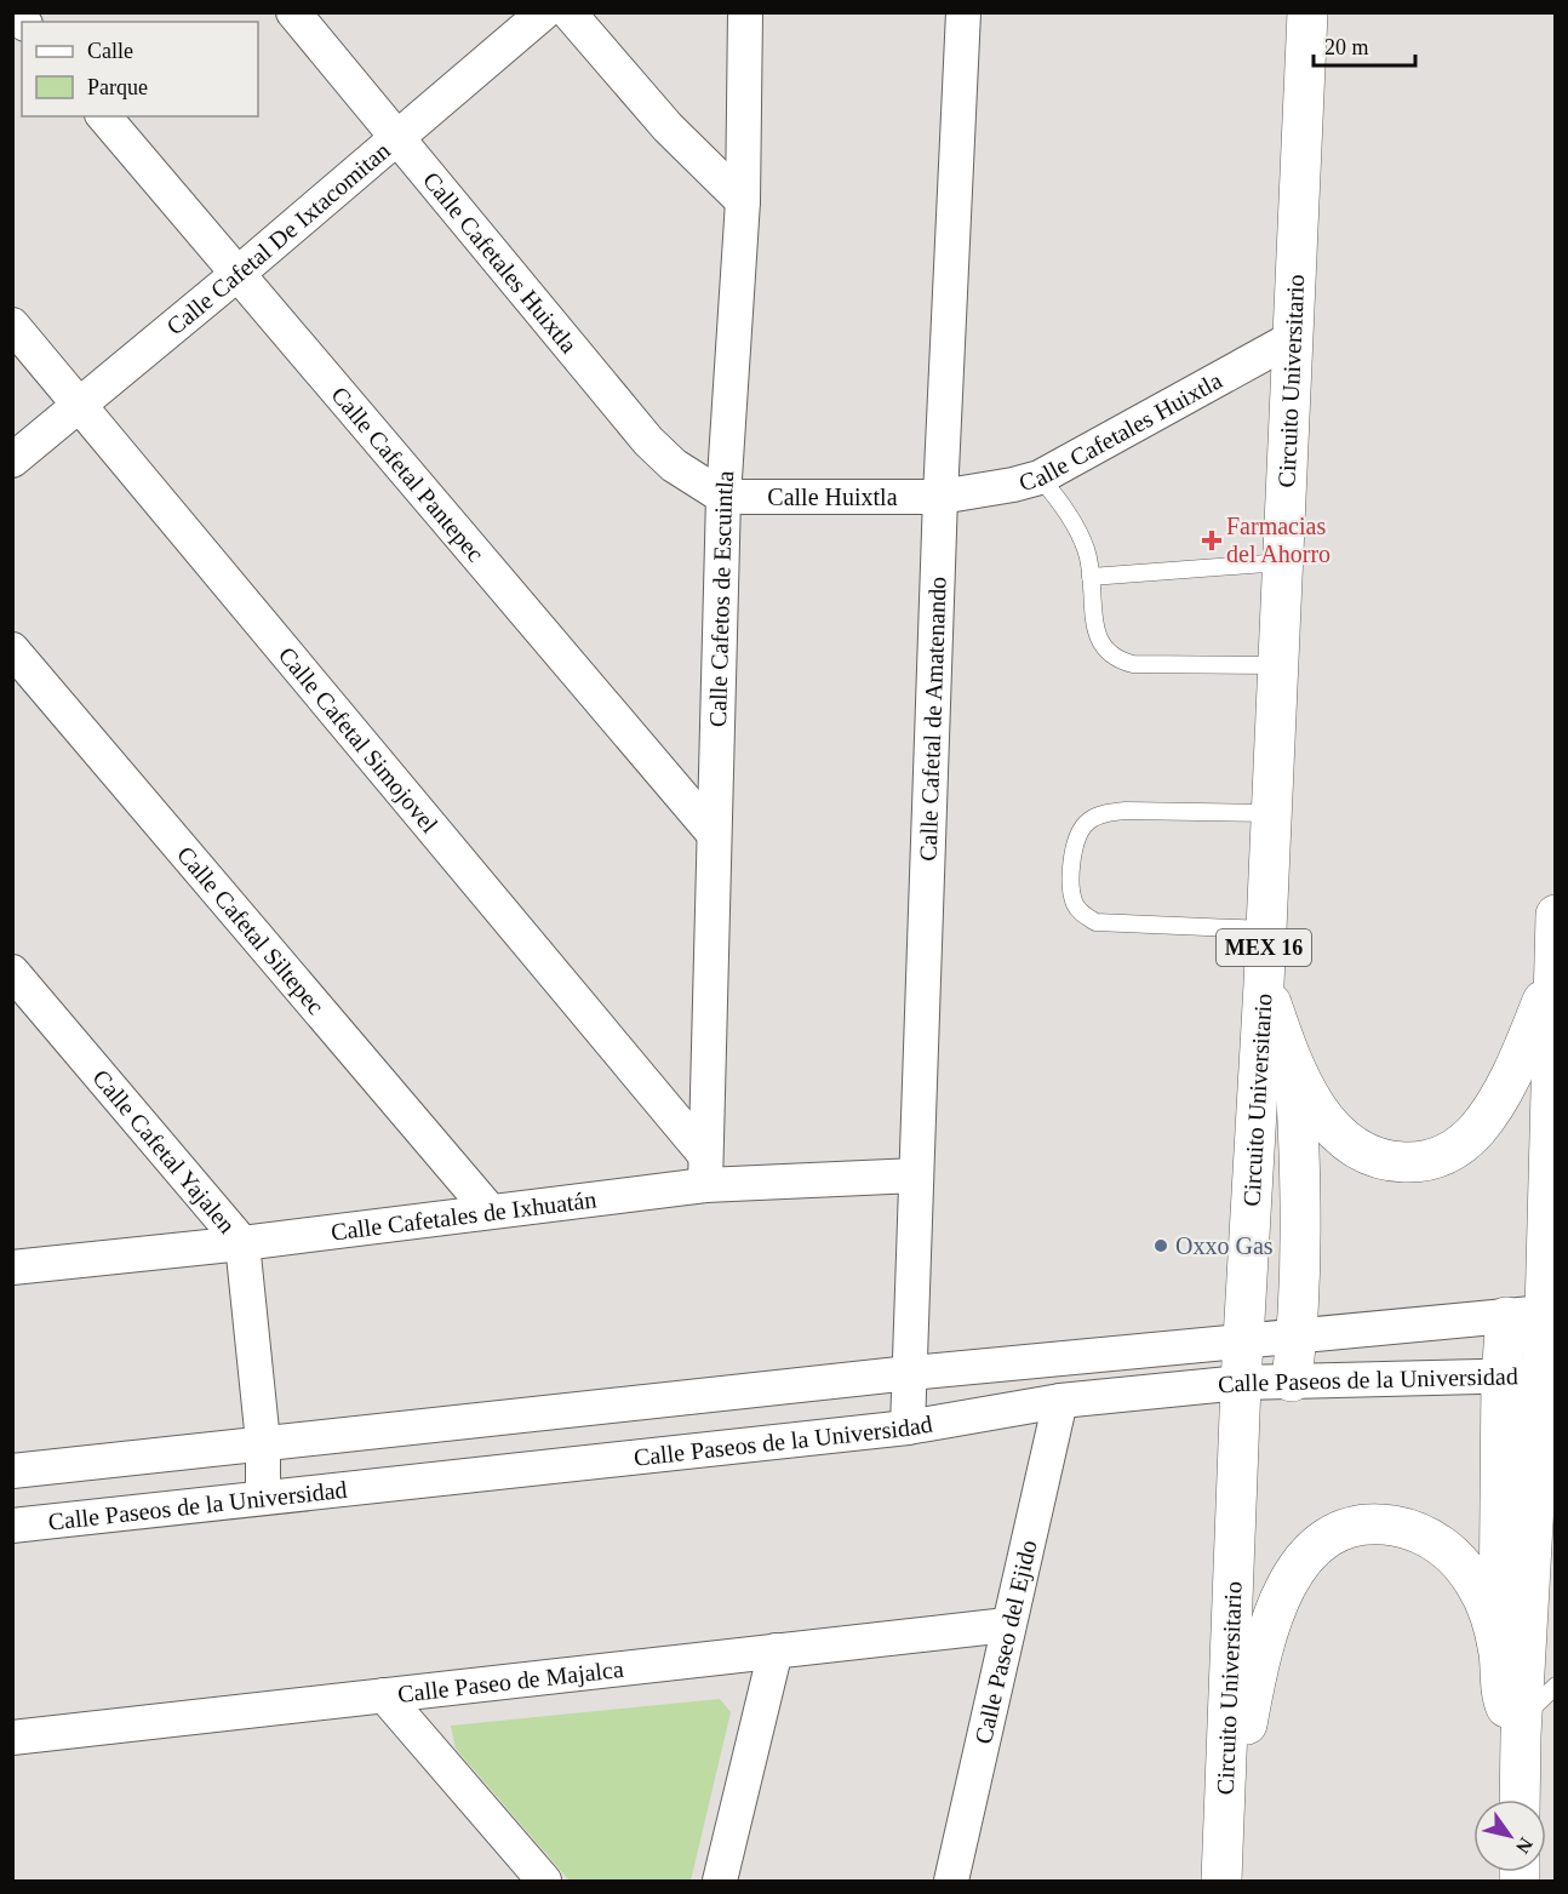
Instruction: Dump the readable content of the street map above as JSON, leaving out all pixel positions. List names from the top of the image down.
{
  "streets": {
    "highway": ["Circuito Universitario", "MEX 16"],
    "street": [
      "Calle Cafetal De Ixtacomitan",
      "Calle Cafetales Huixtla",
      "Calle Cafetal Pantepec",
      "Calle Huixtla",
      "Calle Cafetos de Escuintla",
      "Calle Cafetal de Amatenando",
      "Calle Cafetal Simojovel",
      "Calle Cafetal Siltepec",
      "Calle Cafetal Yajalen",
      "Calle Cafetales de Ixhuatán",
      "Calle Paseos de la Universidad",
      "Calle Paseo del Ejido",
      "Calle Paseo de Majalca"
    ]
  },
  "crossings": [
    ["Calle Cafetal De Ixtacomitan", "Calle Cafetales Huixtla"],
    ["Calle Cafetal De Ixtacomitan", "Calle Cafetal Pantepec"],
    ["Calle Cafetal De Ixtacomitan", "Calle Cafetal Simojovel"],
    ["Calle Cafetales Huixtla", "Circuito Universitario"],
    ["Calle Cafetales Huixtla", "Calle Huixtla"],
    ["Calle Cafetales Huixtla", "Calle Cafetos de Escuintla"],
    ["Calle Cafetales Huixtla", "Calle Cafetal de Amatenando"],
    ["Circuito Universitario", "Calle Paseos de la Universidad"],
    ["Calle Cafetal Pantepec", "Calle Cafetos de Escuintla"],
    ["Calle Huixtla", "Calle Cafetos de Escuintla"],
    ["Calle Huixtla", "Calle Cafetal de Amatenando"],
    ["Calle Cafetos de Escuintla", "Calle Cafetal Simojovel"],
    ["Calle Cafetos de Escuintla", "Calle Cafetales de Ixhuatán"],
    ["Calle Cafetal de Amatenando", "Calle Cafetales de Ixhuatán"],
    ["Calle Cafetal de Amatenando", "Calle Paseos de la Universidad"],
    ["Calle Cafetal Simojovel", "Calle Cafetales de Ixhuatán"],
    ["Calle Cafetal Siltepec", "Calle Cafetales de Ixhuatán"],
    ["Calle Cafetal Yajalen", "Calle Cafetales de Ixhuatán"],
    ["Calle Cafetal Yajalen", "Calle Paseos de la Universidad"],
    ["Calle Paseos de la Universidad", "Calle Paseo del Ejido"],
    ["Calle Paseo del Ejido", "Calle Paseo de Majalca"]
  ],
  "places": {
    "health": ["Farmacias del Ahorro"],
    "other": ["Oxxo Gas"]
  },
  "legend": ["Calle", "Parque"],
  "scale_bar": "20 m",
  "north": "bottom right"
}
